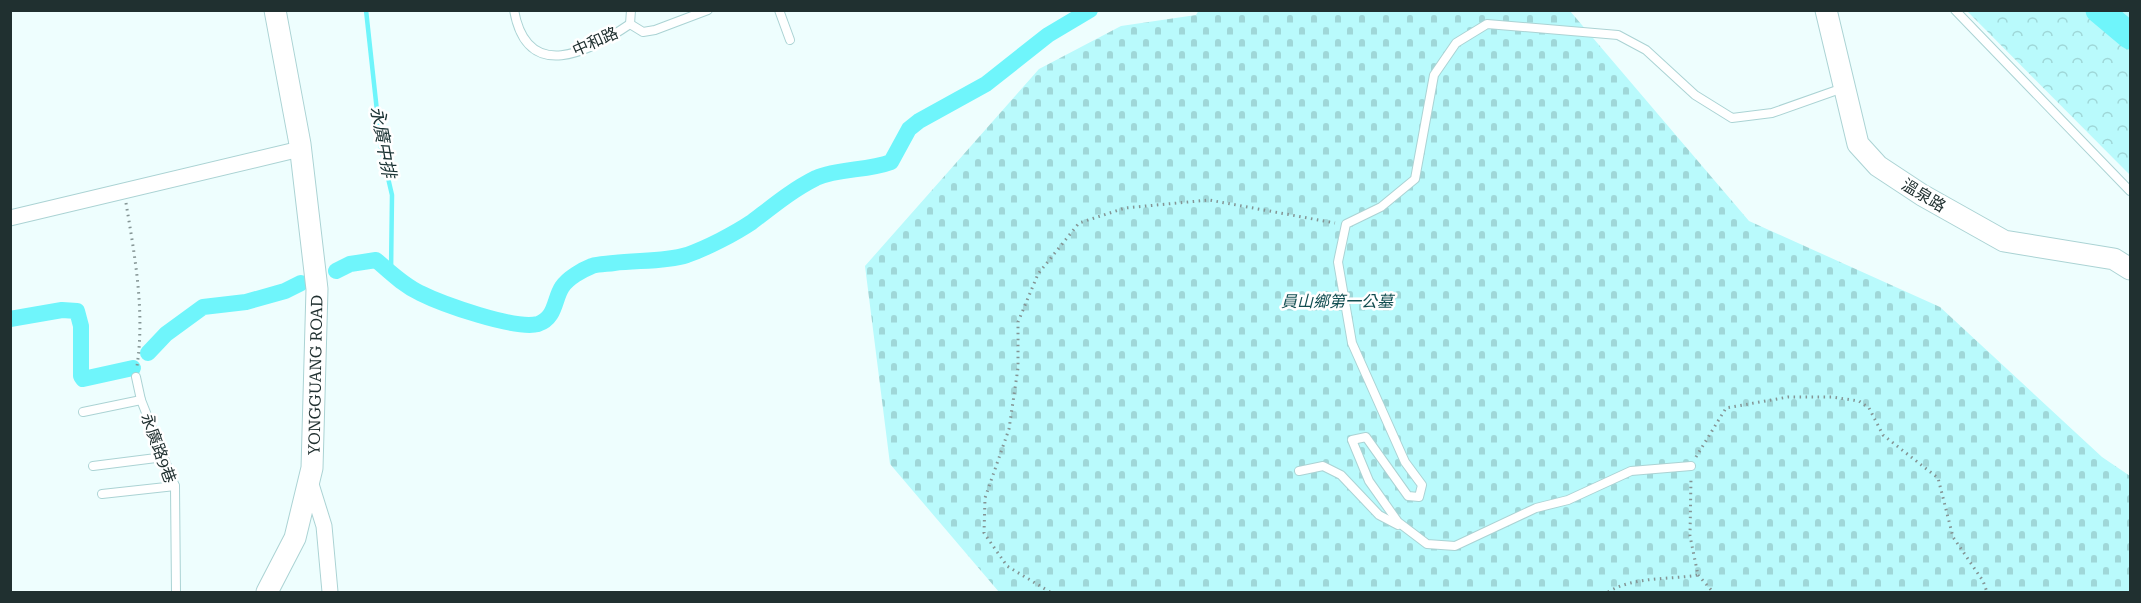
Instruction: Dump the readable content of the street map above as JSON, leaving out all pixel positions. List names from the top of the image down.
{
  "streets": {
    "street": ["溫泉路", "YONGGUANG ROAD"],
    "lane": ["中和路", "永廣路9巷"]
  },
  "water": ["永廣中排"],
  "parks": ["員山鄉第一公墓"]
}
